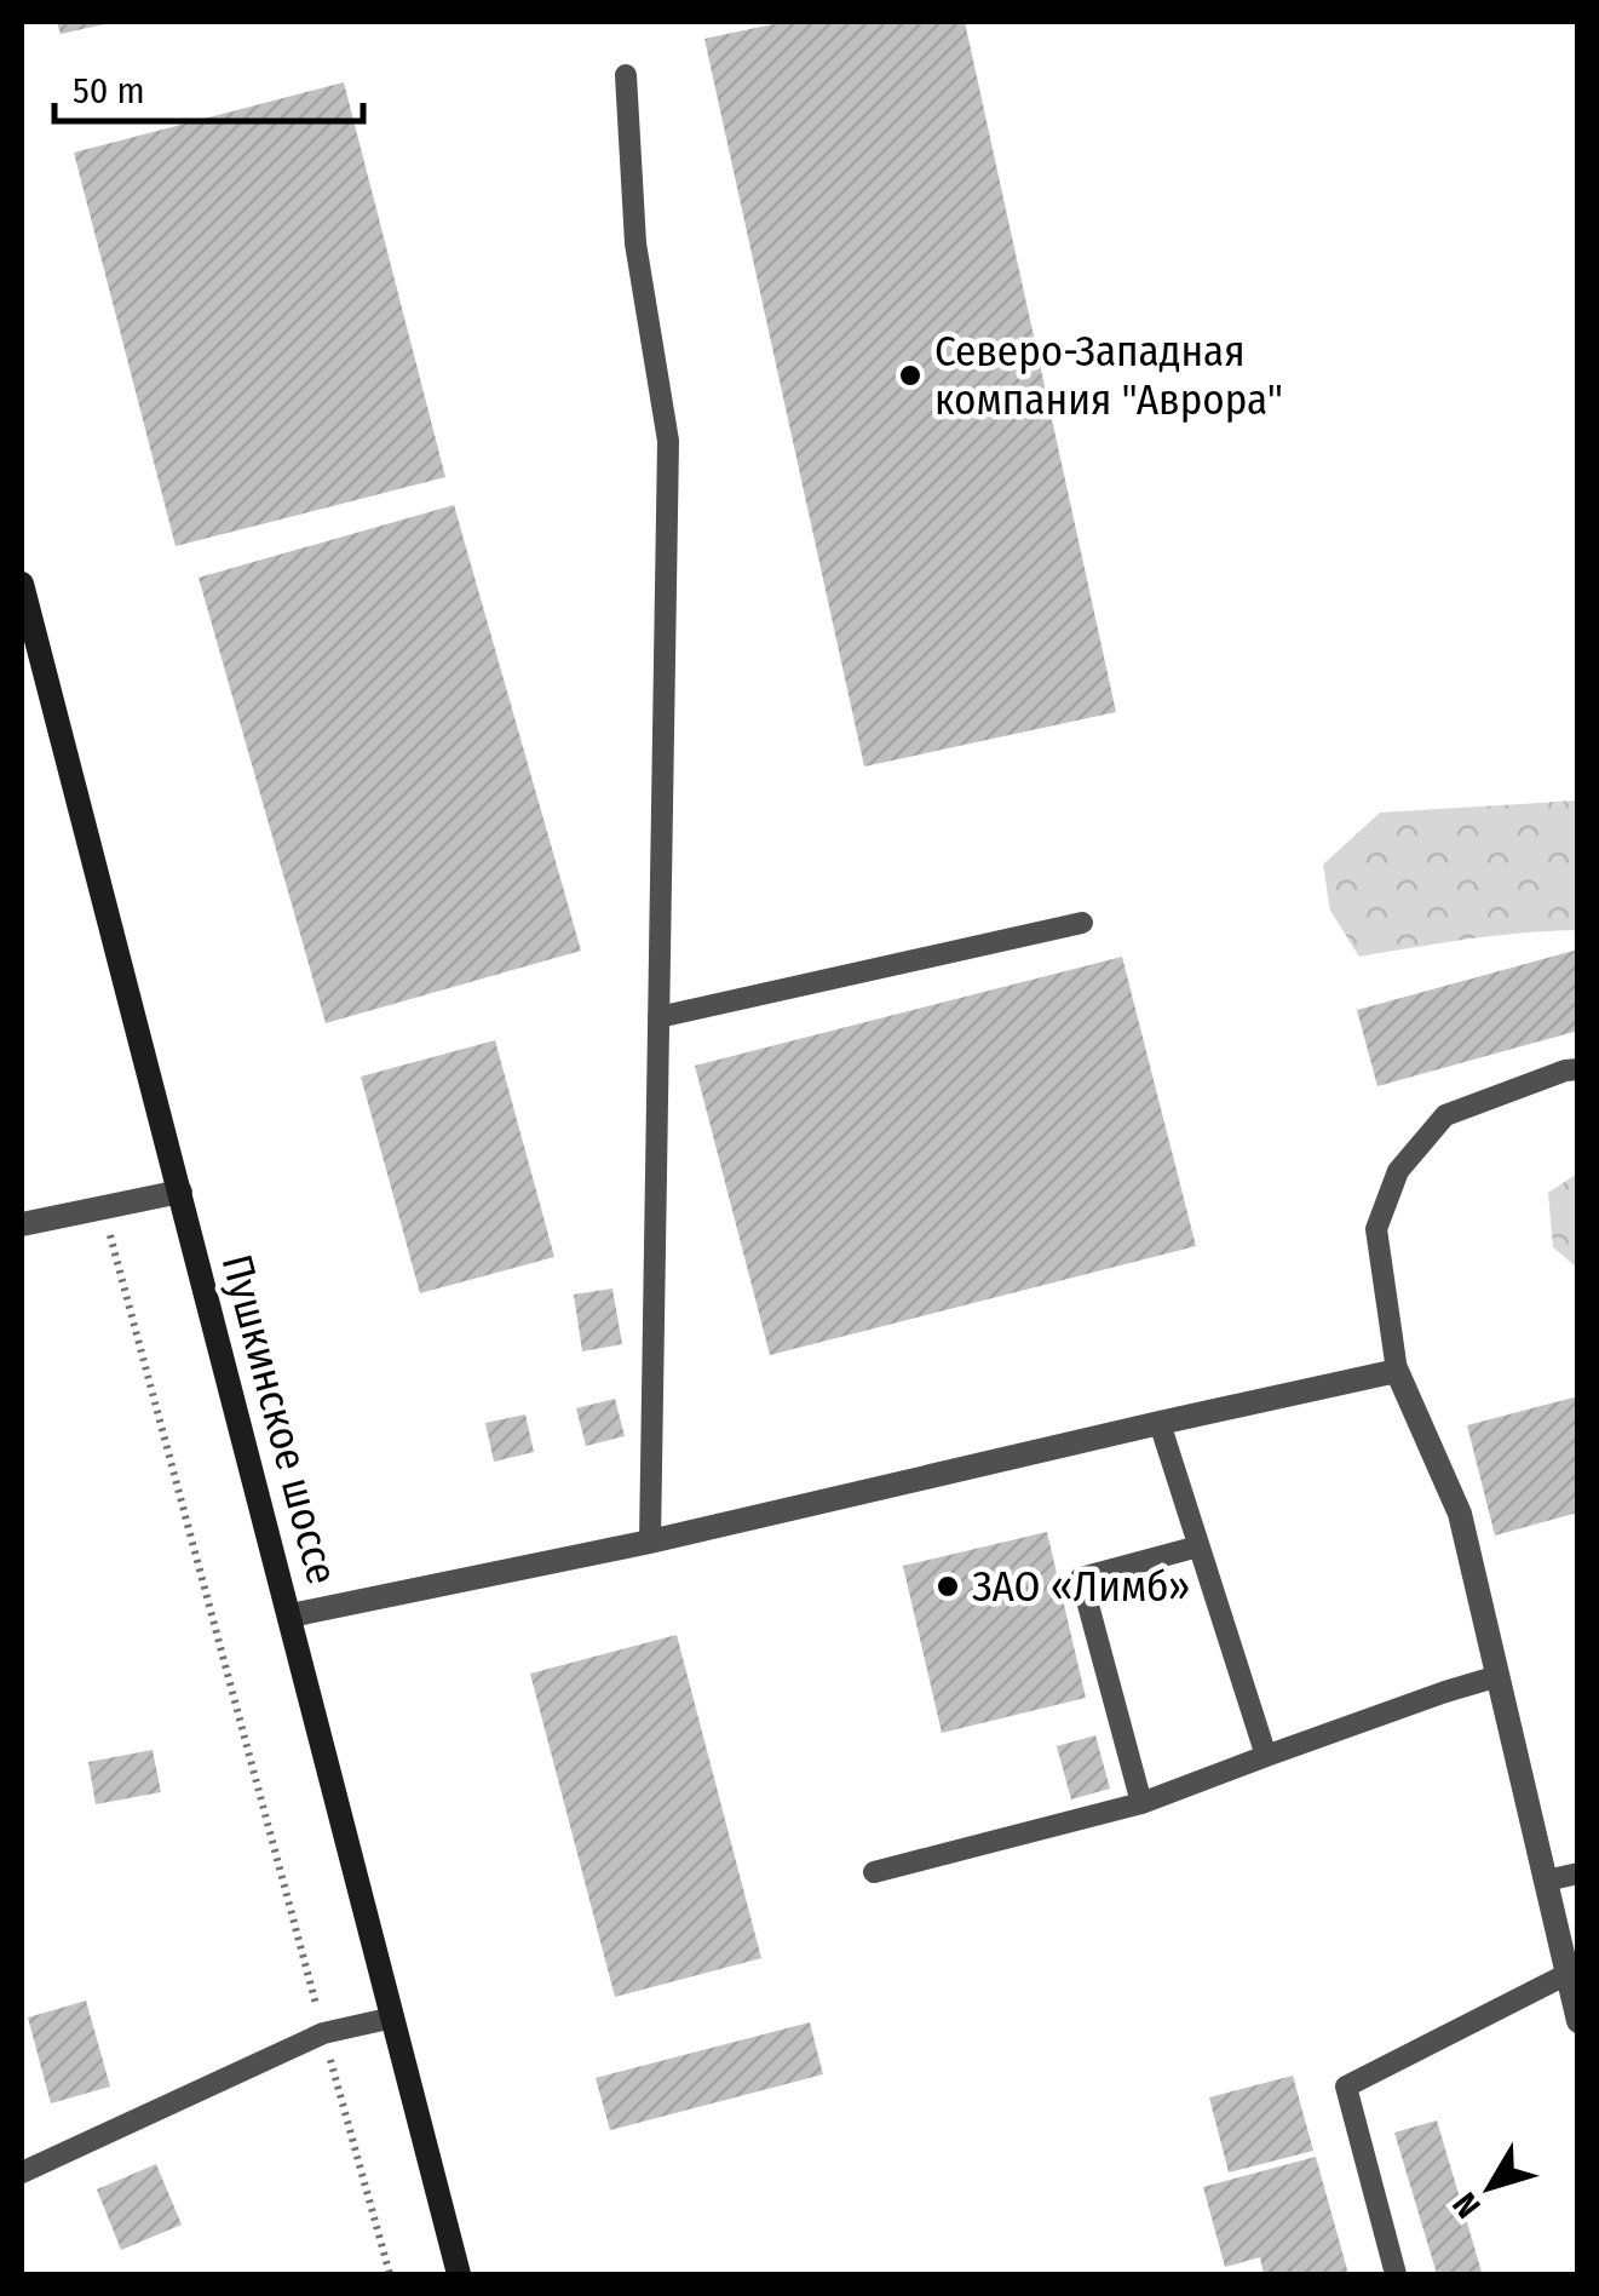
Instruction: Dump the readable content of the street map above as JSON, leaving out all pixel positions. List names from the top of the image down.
{
  "streets": {
    "main road": ["Пушкинское шоссе"]
  },
  "places": ["Северо-Западная компания \"Аврора\"", "ЗАО «Лимб»"],
  "scale_bar": "50 m",
  "north": "bottom left"
}
